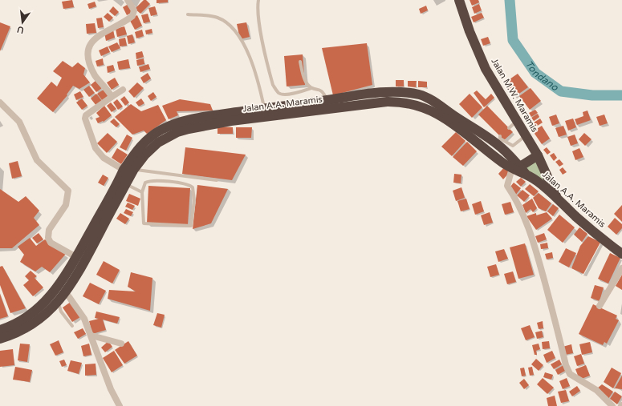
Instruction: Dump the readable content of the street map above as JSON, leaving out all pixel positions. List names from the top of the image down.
{
  "streets": {
    "highway": ["Jalan M.W. Maramis", "Jalan A.A. Maramis"]
  },
  "crossings": [
    ["Jalan M.W. Maramis", "Jalan A.A. Maramis"]
  ],
  "water": ["Tondano"],
  "north": "bottom"
}
